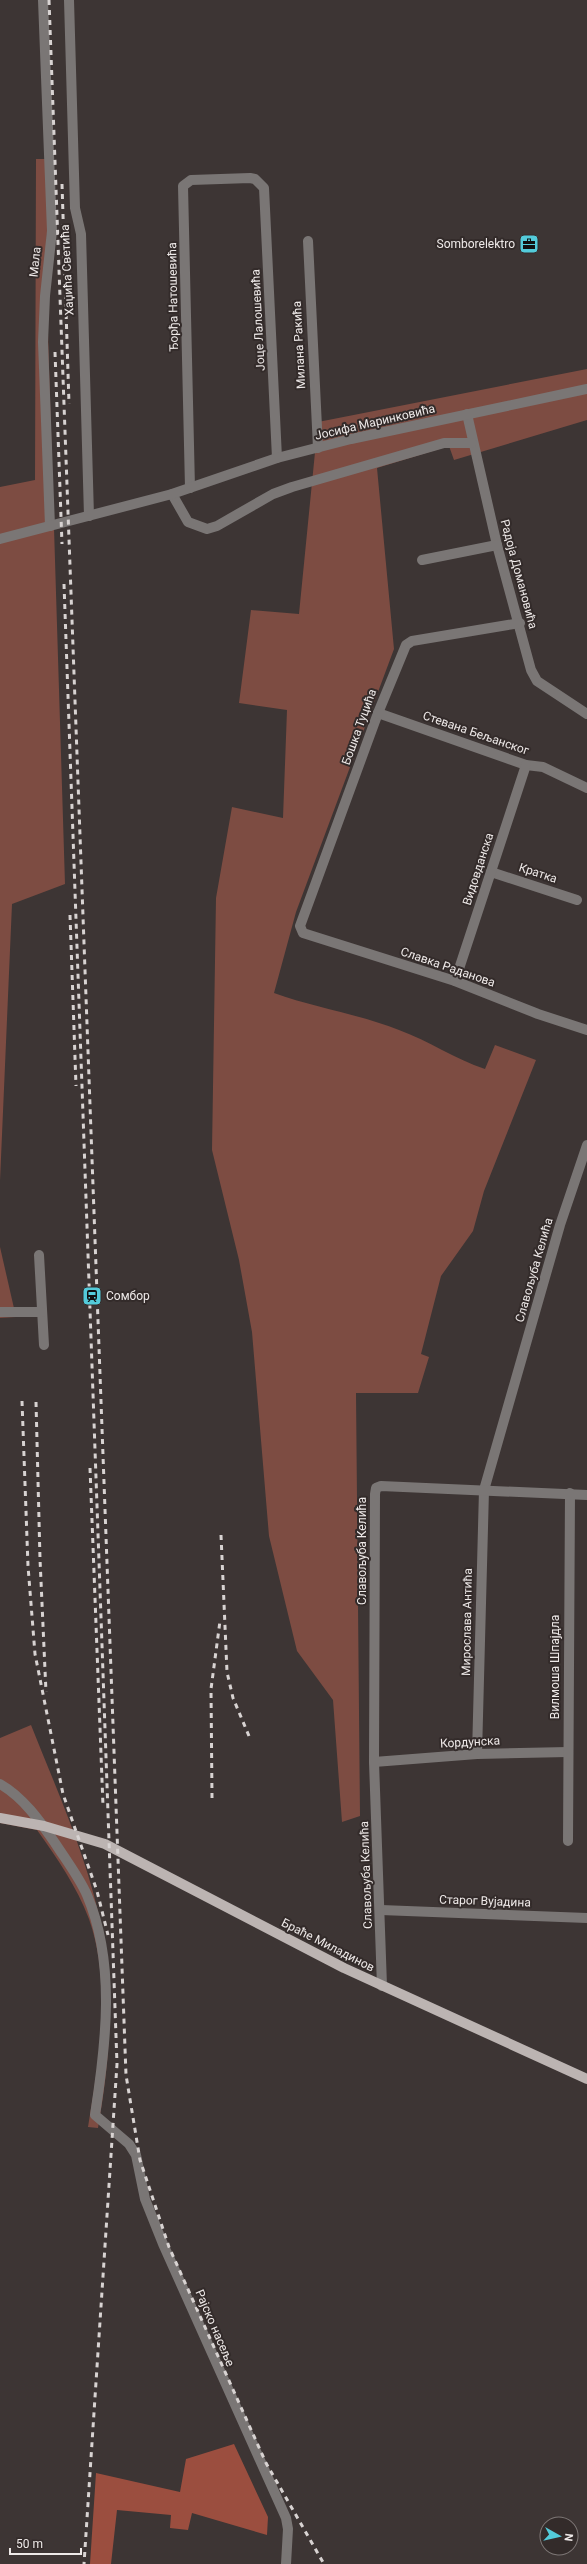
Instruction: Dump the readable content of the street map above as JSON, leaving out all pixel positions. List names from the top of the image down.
{
  "streets": {
    "main road": ["Браће Миладинов"],
    "street": [
      "Мала",
      "Хаџића Светића",
      "Ђорђа Натошевића",
      "Јоце Лалошевића",
      "Милана Ракића",
      "Јосифа Маринковића",
      "Радоја Домановића",
      "Бошка Туцића",
      "Стевана Бељанског",
      "Видовданска",
      "Кратка",
      "Славка Раданова",
      "Славољуба Келића",
      "Мирослава Антића",
      "Вилмоша Шпајдла",
      "Кордунска",
      "Старог Вујадина",
      "Рајско насеље"
    ]
  },
  "crossings": [
    ["Мала", "Јосифа Маринковића"],
    ["Хаџића Светића", "Јосифа Маринковића"],
    ["Ђорђа Натошевића", "Јоце Лалошевића"],
    ["Ђорђа Натошевића", "Јосифа Маринковића"],
    ["Јоце Лалошевића", "Јосифа Маринковића"],
    ["Милана Ракића", "Јосифа Маринковића"],
    ["Јосифа Маринковића", "Радоја Домановића"],
    ["Радоја Домановића", "Бошка Туцића"],
    ["Бошка Туцића", "Стевана Бељанског"],
    ["Бошка Туцића", "Славка Раданова"],
    ["Стевана Бељанског", "Видовданска"],
    ["Видовданска", "Кратка"],
    ["Видовданска", "Славка Раданова"],
    ["Славољуба Келића", "Мирослава Антића"],
    ["Славољуба Келића", "Кордунска"],
    ["Славољуба Келића", "Старог Вујадина"],
    ["Славољуба Келића", "Браће Миладинов"],
    ["Мирослава Антића", "Кордунска"],
    ["Вилмоша Шпајдла", "Кордунска"],
    ["Браће Миладинов", "Рајско насеље"]
  ],
  "places": {
    "office": ["Somborelektro"],
    "station": ["Сомбор"]
  },
  "scale_bar": "50 m",
  "north": "right"
}
